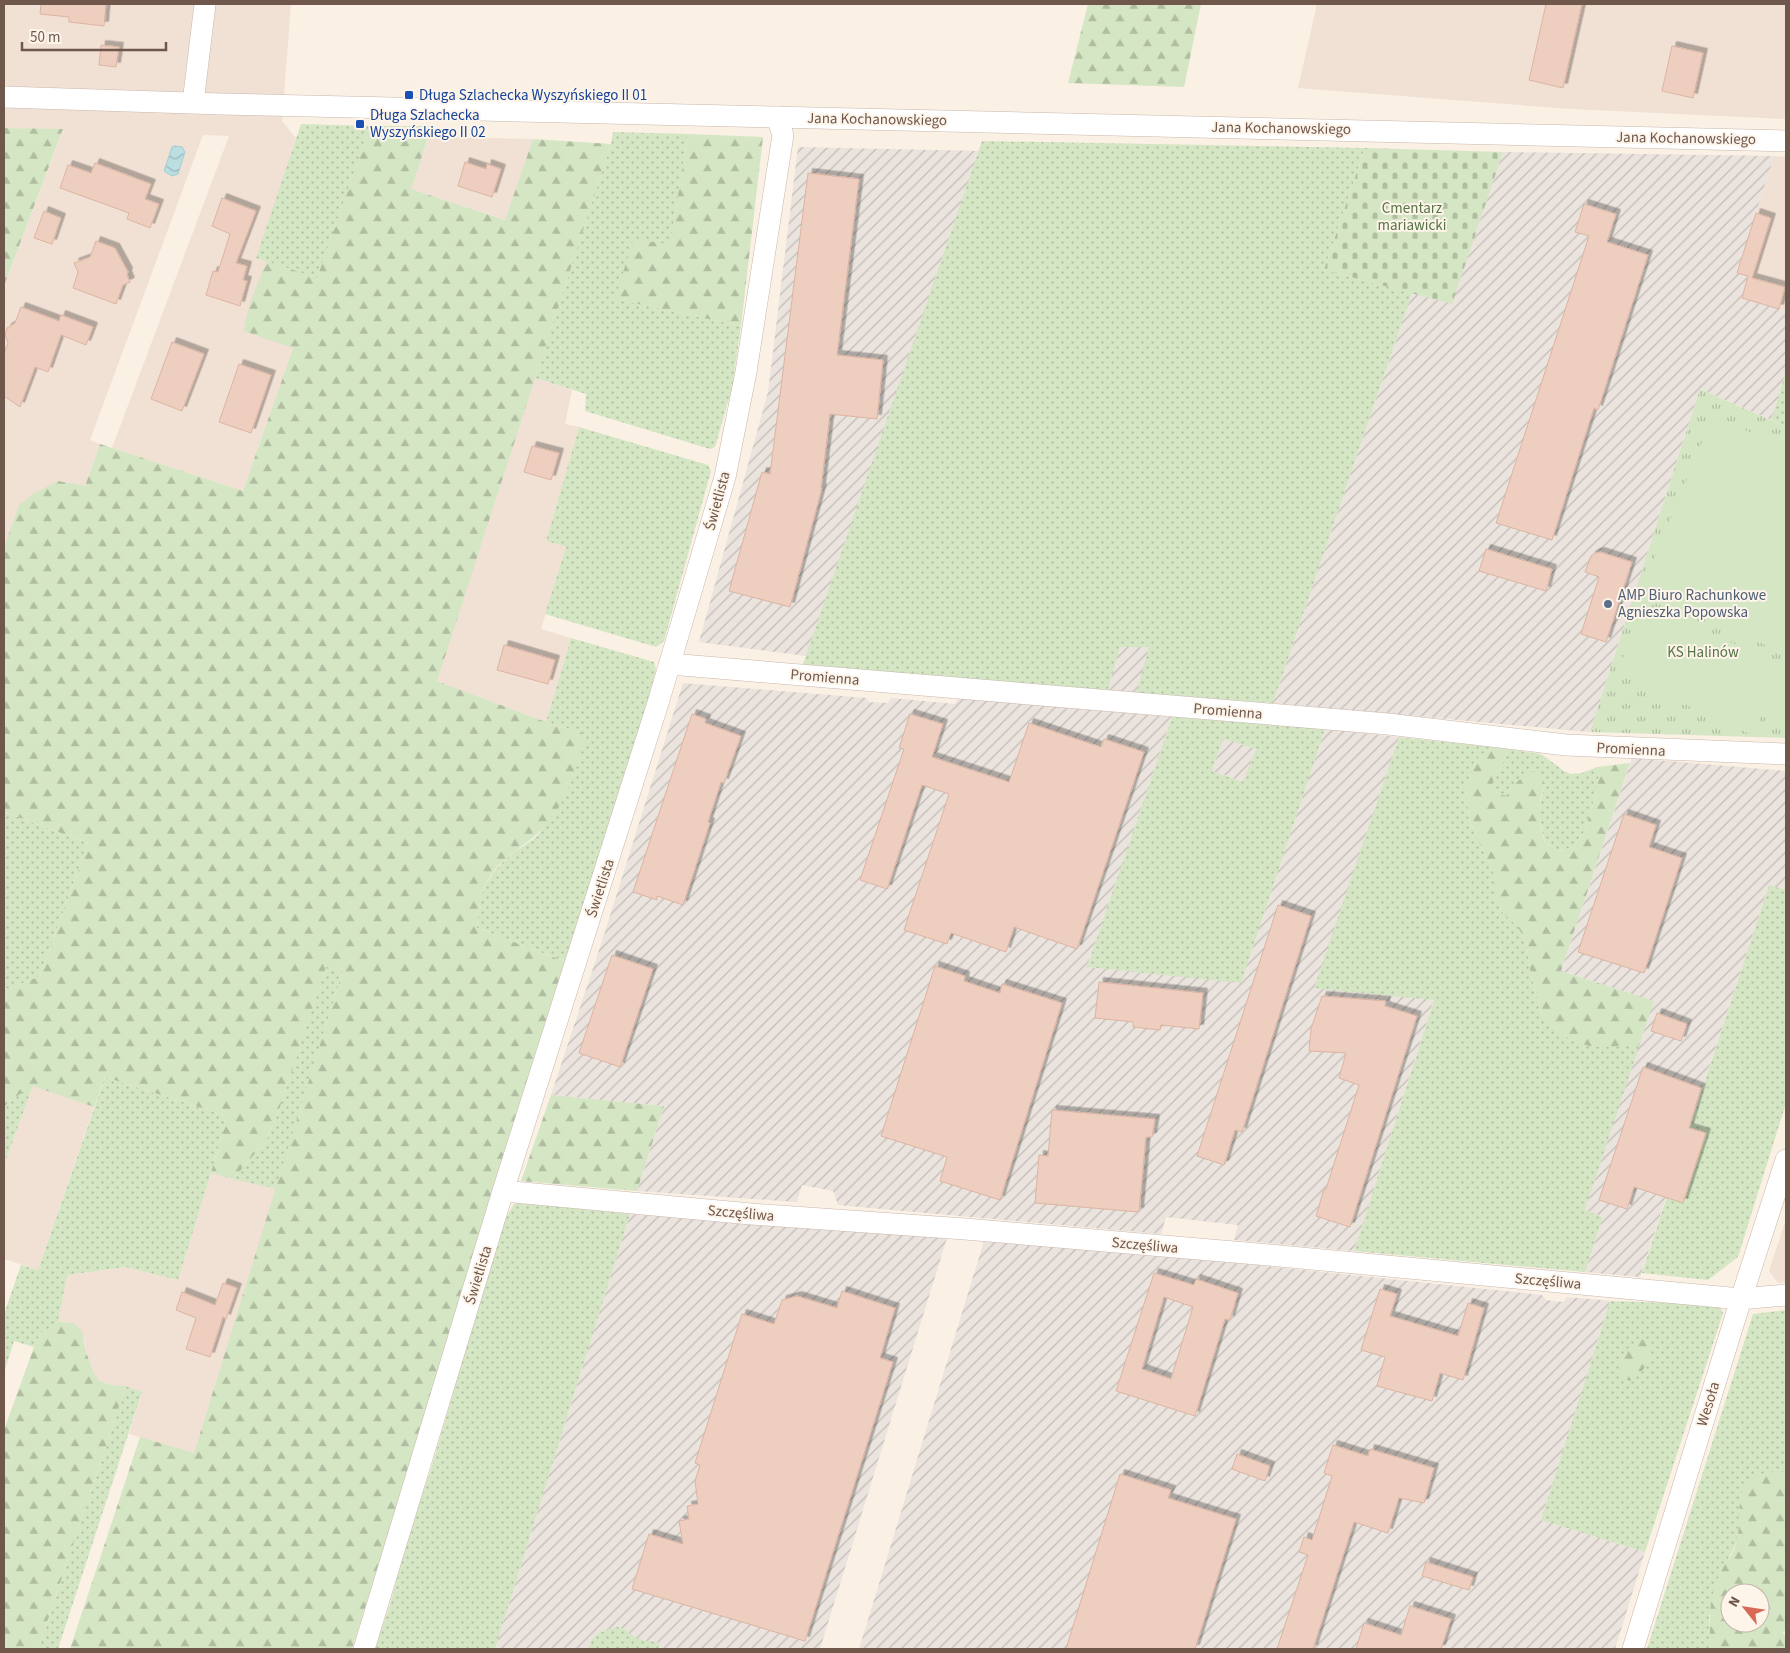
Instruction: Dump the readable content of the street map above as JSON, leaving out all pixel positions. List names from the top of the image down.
{
  "streets": {
    "street": [
      "Jana Kochanowskiego",
      "Świetlista",
      "Promienna",
      "Szczęśliwa",
      "Wesoła"
    ]
  },
  "crossings": [
    ["Jana Kochanowskiego", "Świetlista"],
    ["Świetlista", "Promienna"],
    ["Świetlista", "Szczęśliwa"],
    ["Szczęśliwa", "Wesoła"]
  ],
  "parks": ["Cmentarz mariawicki", "KS Halinów"],
  "places": {
    "transit": ["Długa Szlachecka Wyszyńskiego II 01", "Długa Szlachecka Wyszyńskiego II 02"],
    "other": ["AMP Biuro Rachunkowe Agnieszka Popowska"]
  },
  "scale_bar": "50 m",
  "north": "top left"
}
